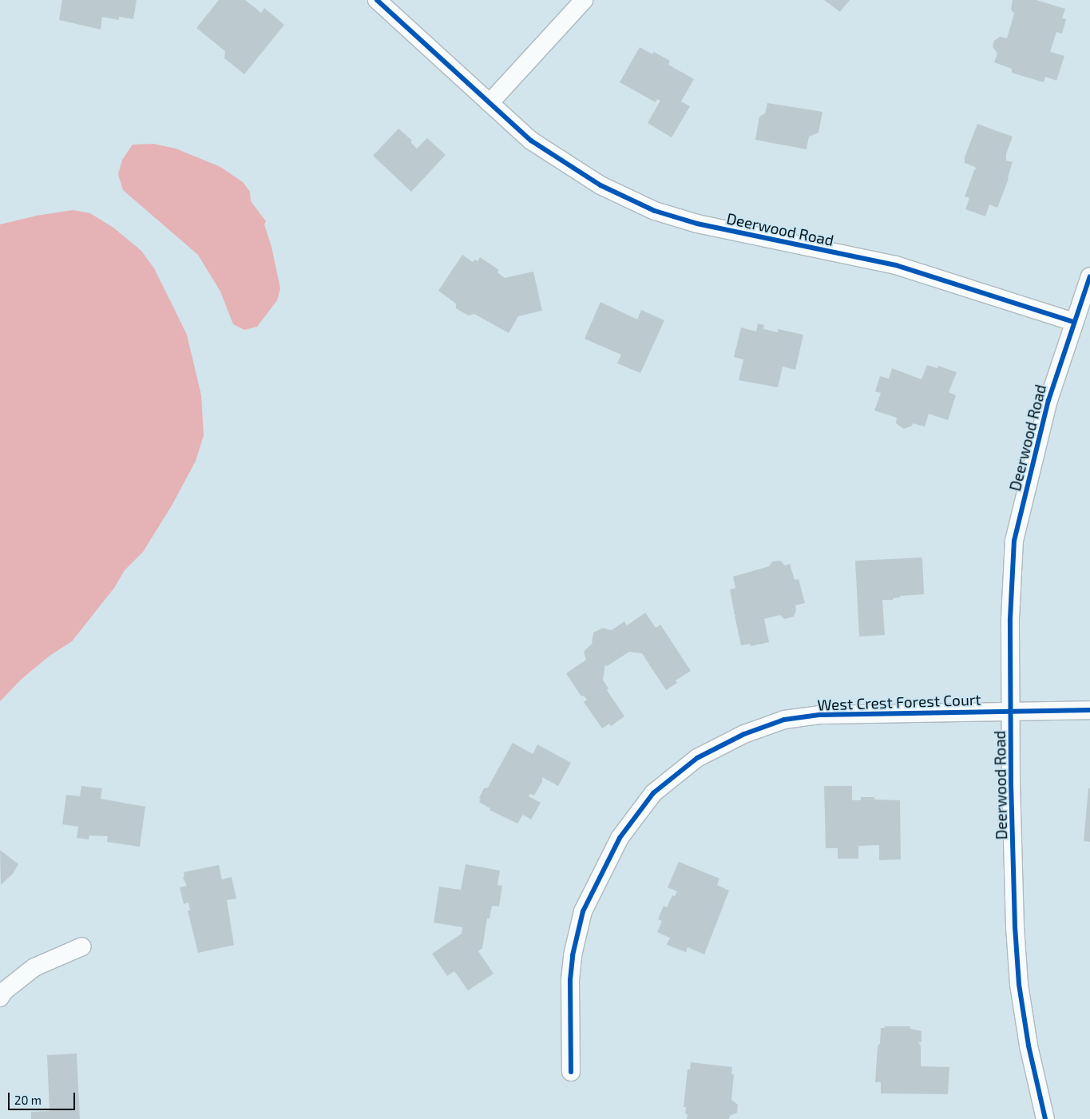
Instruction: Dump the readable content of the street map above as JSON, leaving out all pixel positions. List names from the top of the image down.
{
  "streets": {
    "street": ["Deerwood Road", "West Crest Forest Court"]
  },
  "crossings": [
    ["Deerwood Road", "West Crest Forest Court"]
  ],
  "scale_bar": "20 m"
}
